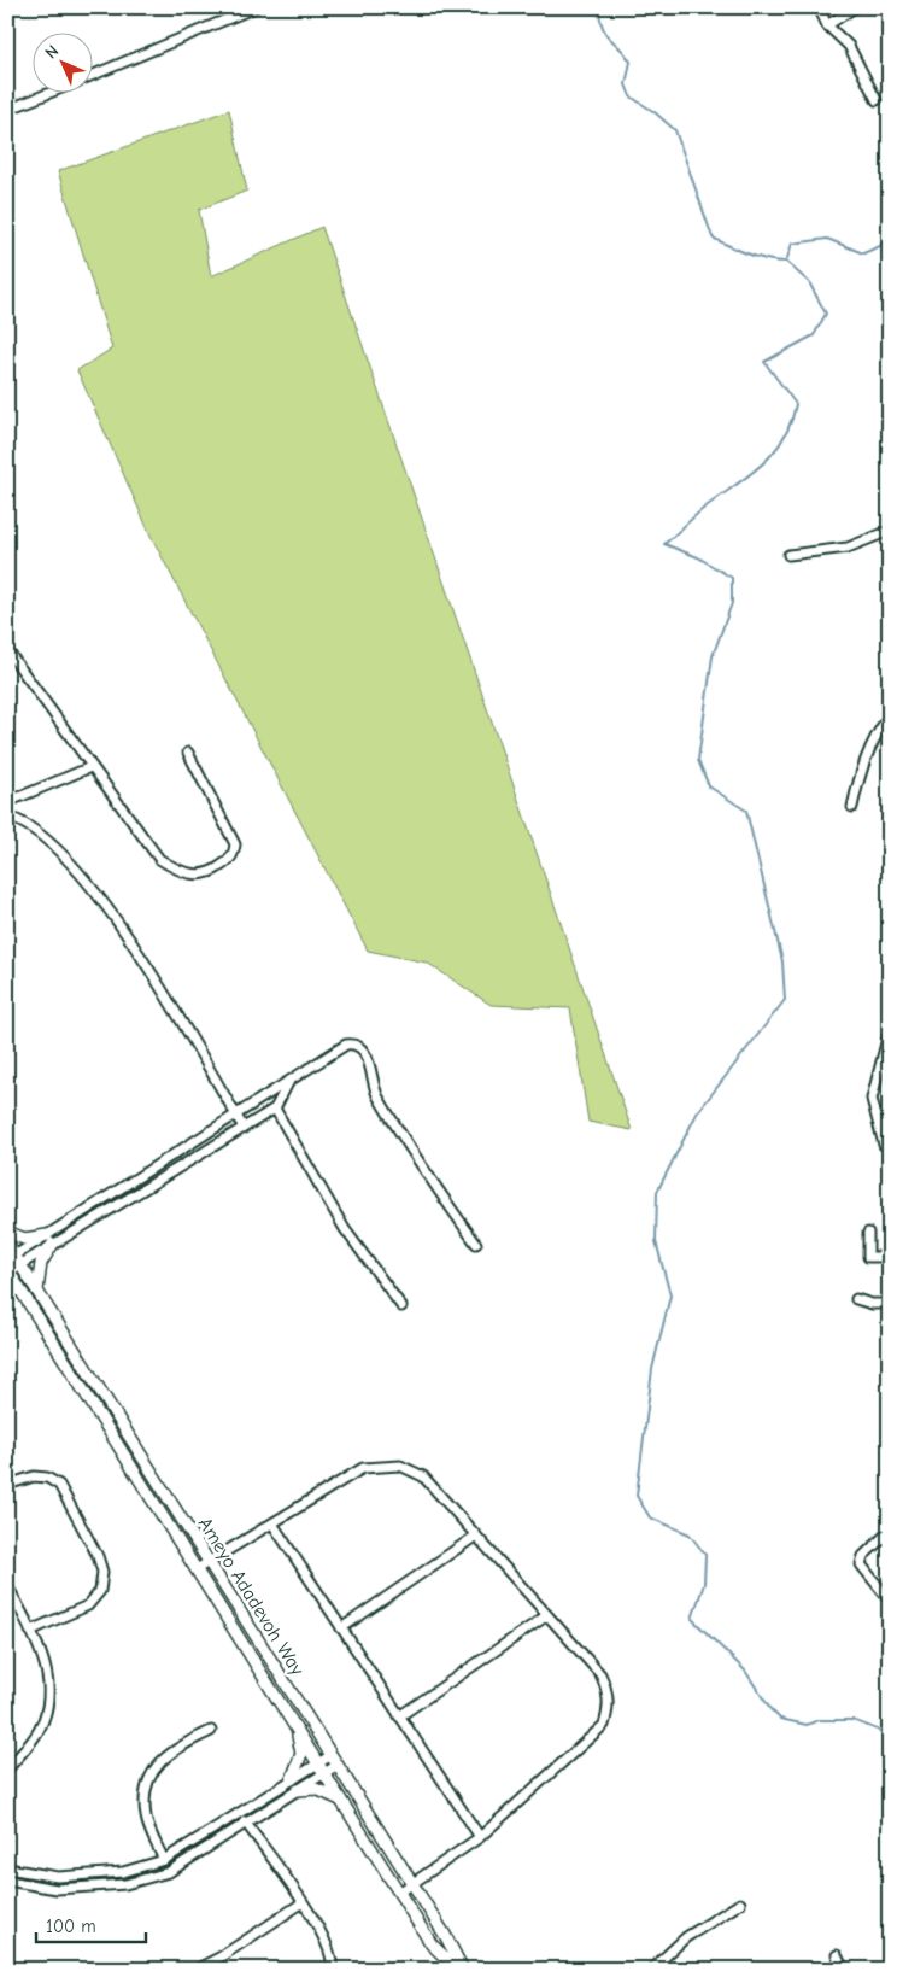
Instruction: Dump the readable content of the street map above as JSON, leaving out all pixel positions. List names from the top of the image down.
{
  "streets": {
    "street": ["Ameyo Adadevoh Way"]
  },
  "scale_bar": "100 m",
  "north": "top left"
}
